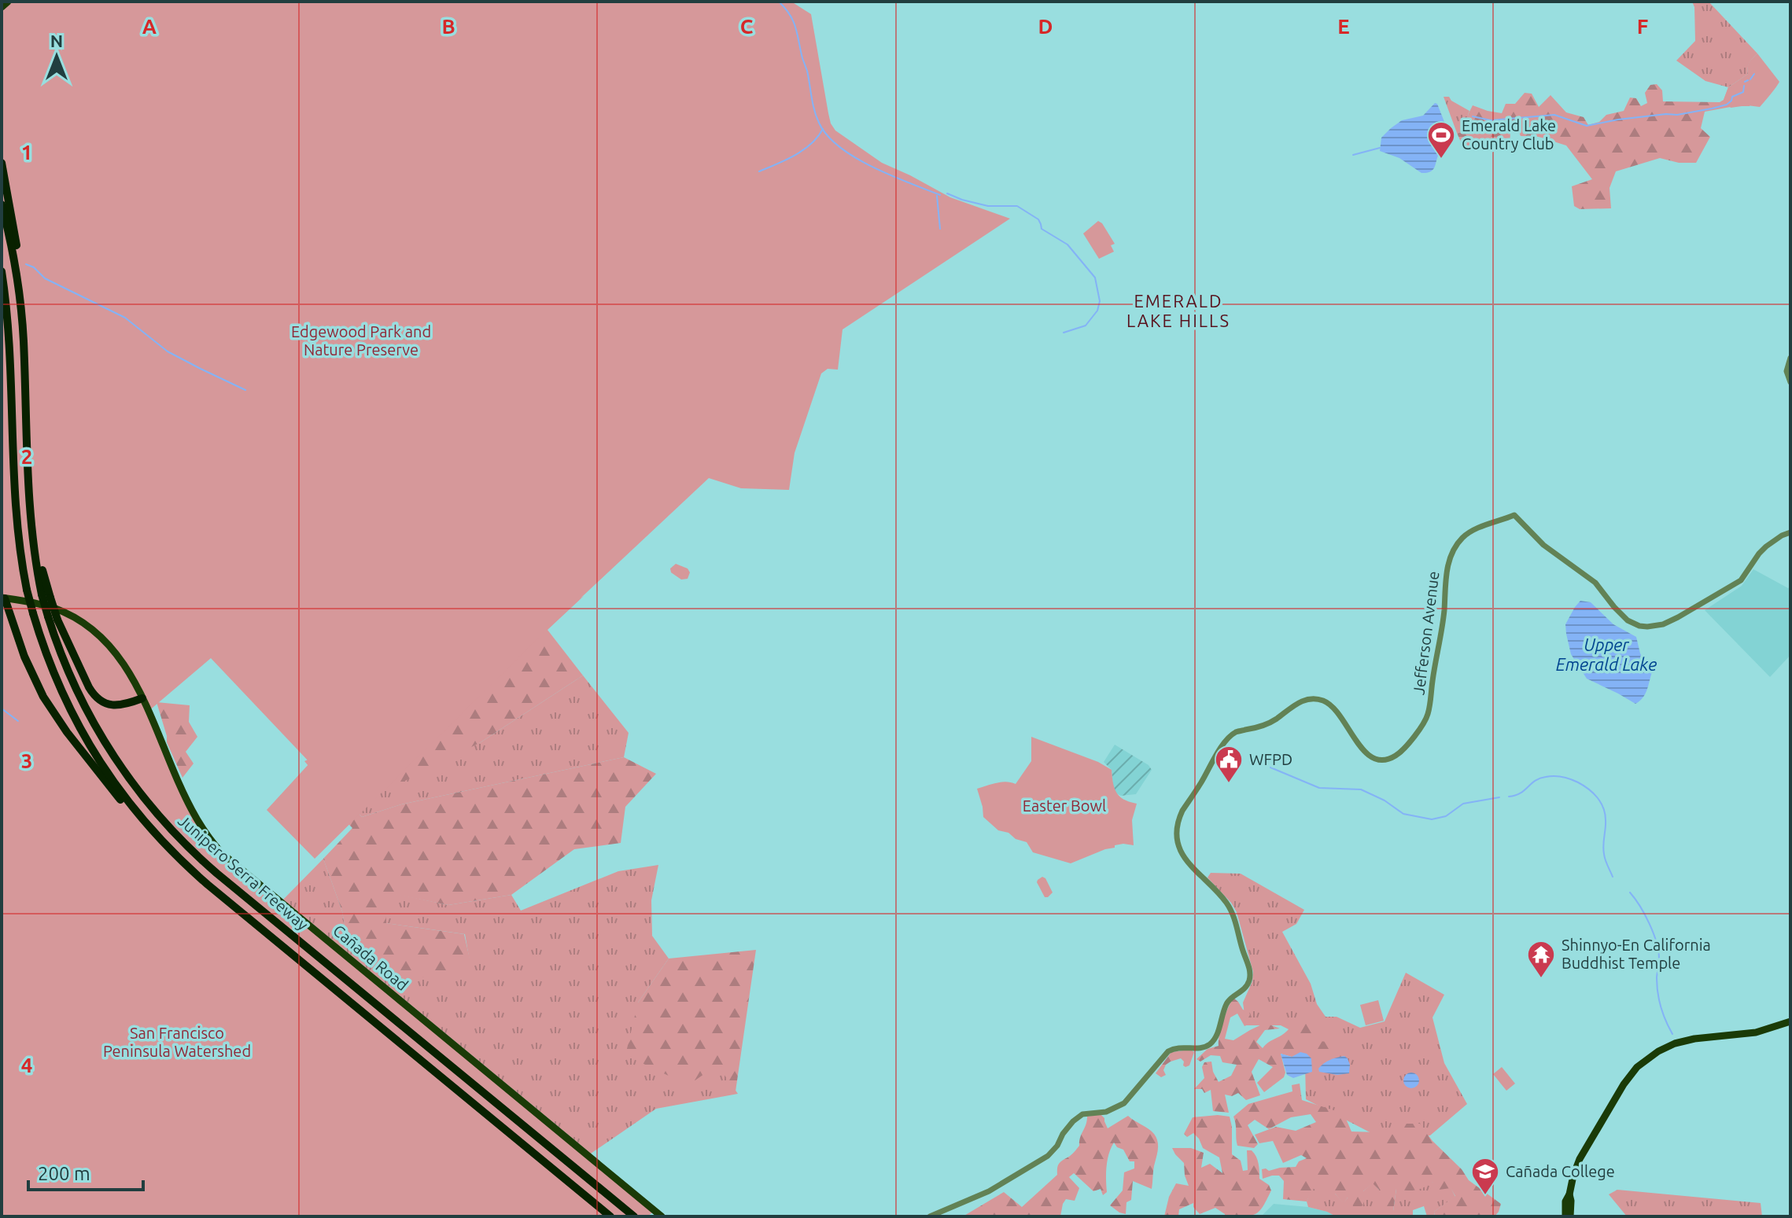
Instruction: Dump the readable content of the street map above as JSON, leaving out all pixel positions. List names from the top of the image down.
{
  "streets": {
    "highway": ["Junipero Serra Freeway"],
    "main road": ["Cañada Road"],
    "street": ["Jefferson Avenue"]
  },
  "districts": ["EMERALD LAKE HILLS"],
  "water": ["Upper Emerald Lake"],
  "parks": ["Edgewood Park and Nature Preserve", "Easter Bowl", "San Francisco Peninsula Watershed"],
  "places": {
    "sports": ["Emerald Lake Country Club"],
    "public building": ["WFPD"],
    "temple": ["Shinnyo-En California Buddhist Temple"],
    "school or university": ["Cañada College"]
  },
  "scale_bar": "200 m",
  "north": "top",
  "grid": {
    "columns": [
      "A",
      "B",
      "C",
      "D",
      "E",
      "F"
    ],
    "rows": [
      "1",
      "2",
      "3",
      "4"
    ]
  }
}
